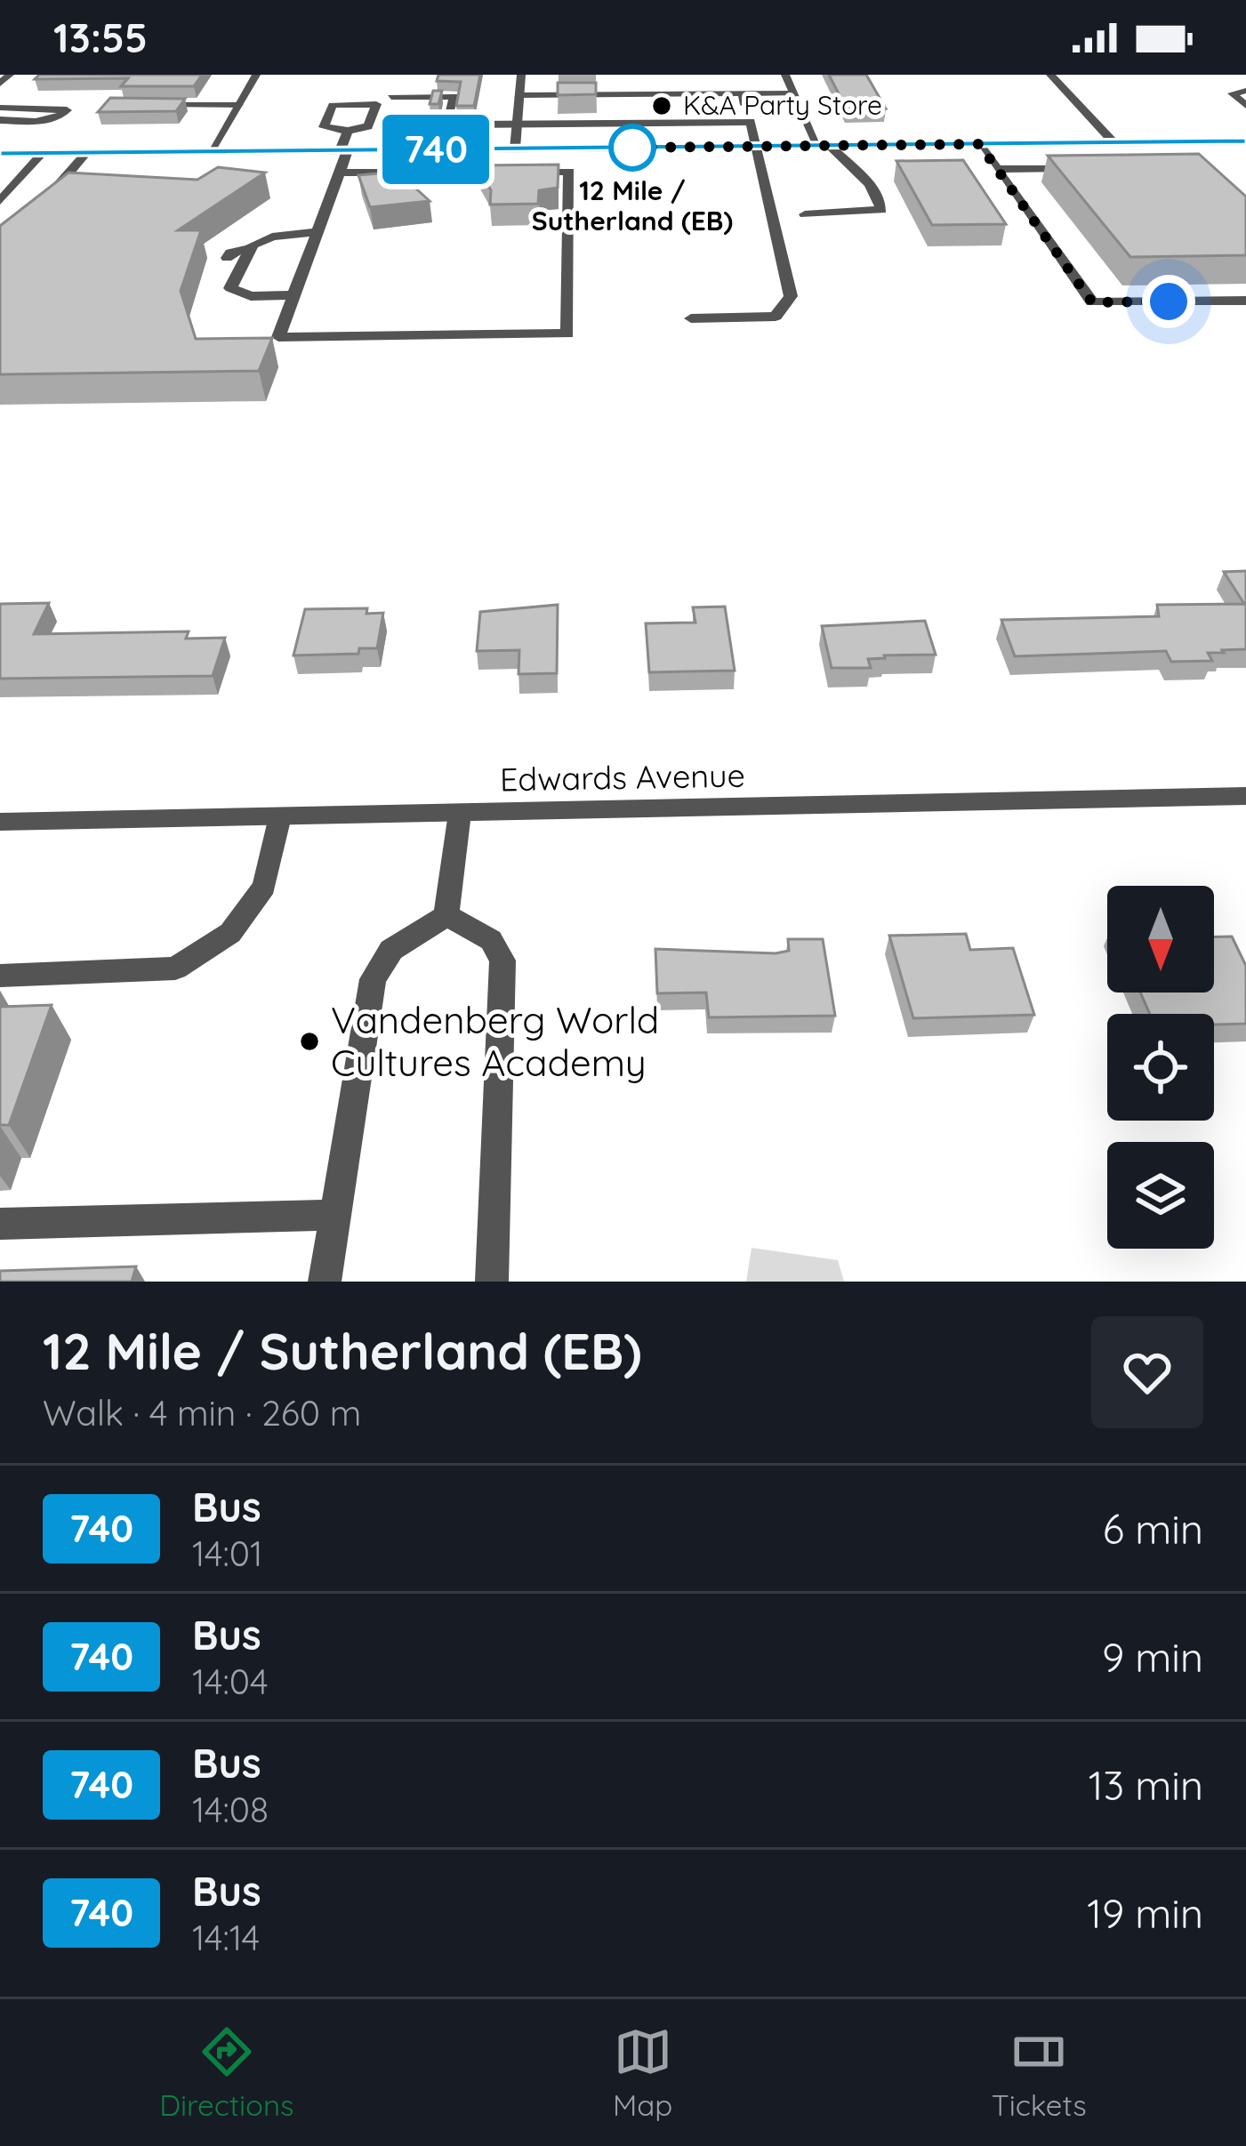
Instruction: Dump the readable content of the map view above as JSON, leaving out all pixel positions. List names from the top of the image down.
{
  "streets": {
    "street": ["Edwards Avenue"]
  },
  "places": ["K&A Party Store", "12 Mile / Sutherland (EB)", "Vandenberg World Cultures Academy"],
  "lines": ["bus line 740"],
  "north": "bottom",
  "page": {
    "status": "13:55",
    "on_map": "740",
    "heading": ["12 Mile / Sutherland (EB)", "Walk · 4 min · 260 m"],
    "list": [
      {
        "mark": "740",
        "name": "Bus",
        "note": "14:01",
        "value": "6 min"
      },
      {
        "mark": "740",
        "name": "Bus",
        "note": "14:04",
        "value": "9 min"
      },
      {
        "mark": "740",
        "name": "Bus",
        "note": "14:08",
        "value": "13 min"
      },
      {
        "mark": "740",
        "name": "Bus",
        "note": "14:14",
        "value": "19 min"
      }
    ],
    "tabs": ["Directions", "Map", "Tickets"]
  }
}
